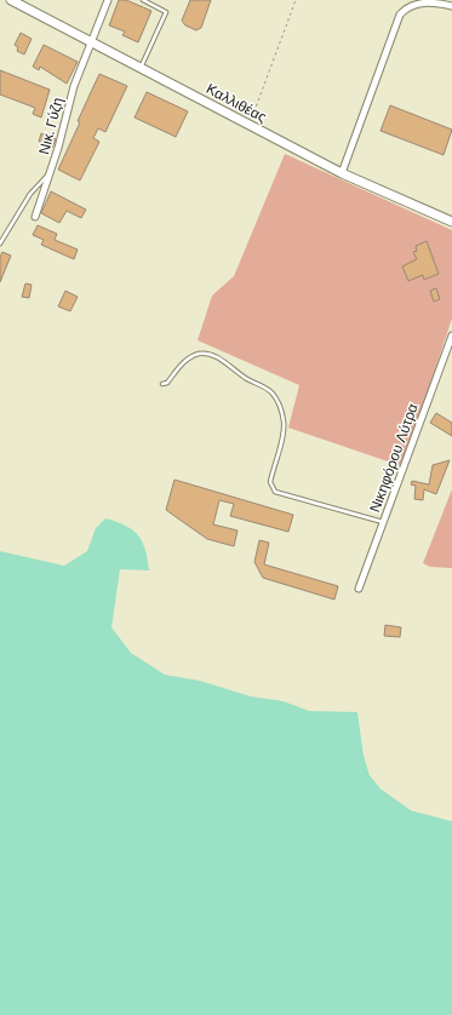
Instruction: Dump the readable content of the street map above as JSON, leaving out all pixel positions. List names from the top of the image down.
{
  "streets": {
    "main road": ["Καλλιθέας"],
    "street": ["Νικ. Γύζη", "Νικηφόρου Λύτρα"]
  },
  "crossings": [
    ["Καλλιθέας", "Νικ. Γύζη"]
  ]
}
